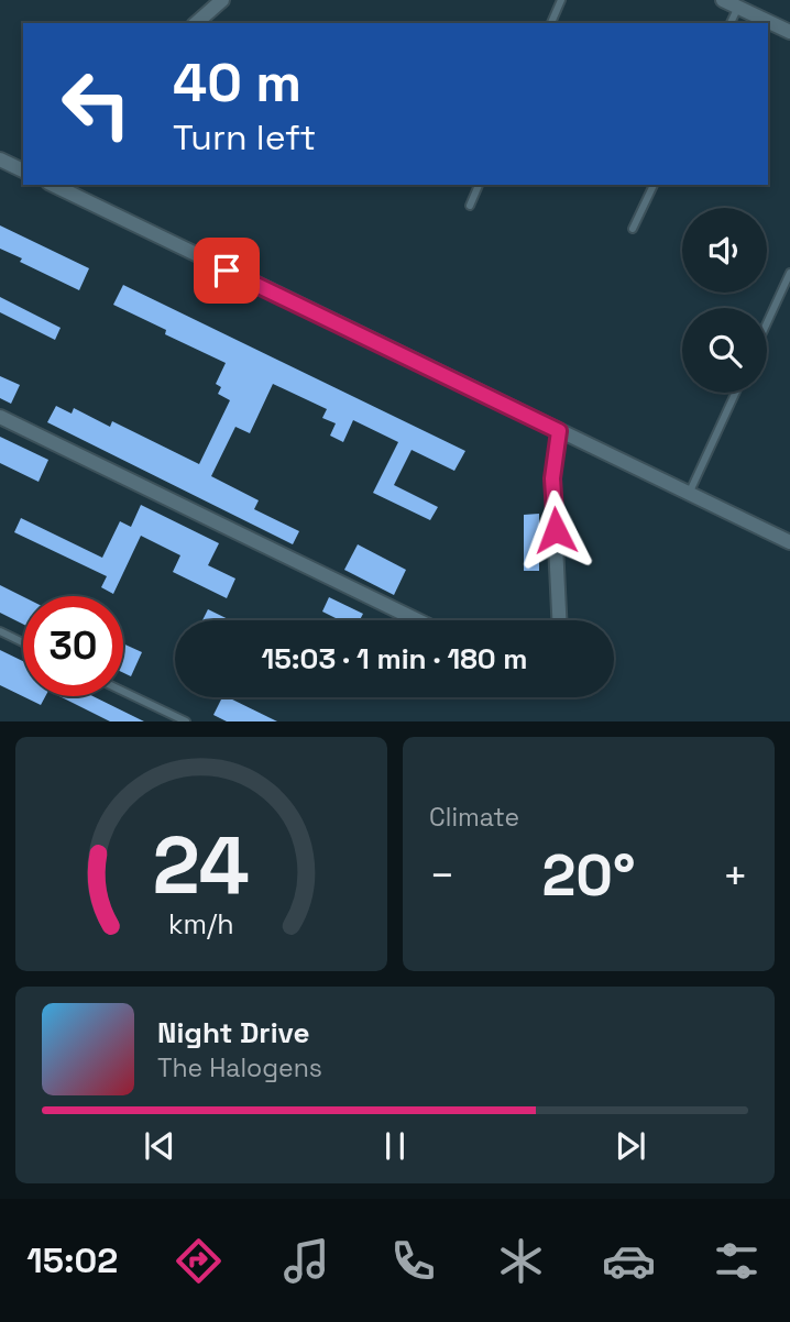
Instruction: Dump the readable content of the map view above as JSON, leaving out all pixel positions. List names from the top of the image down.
{
  "page": {
    "turn": ["40 m", "Turn left"],
    "limit": "30",
    "trip": "15:03 · 1 min · 180 m",
    "tile": "Climate",
    "heat": ["−", "20°", "+"],
    "song": ["Night Drive", "The Halogens"],
    "tabs": "15:02",
    "gauge": ["24", "km/h"]
  }
}
